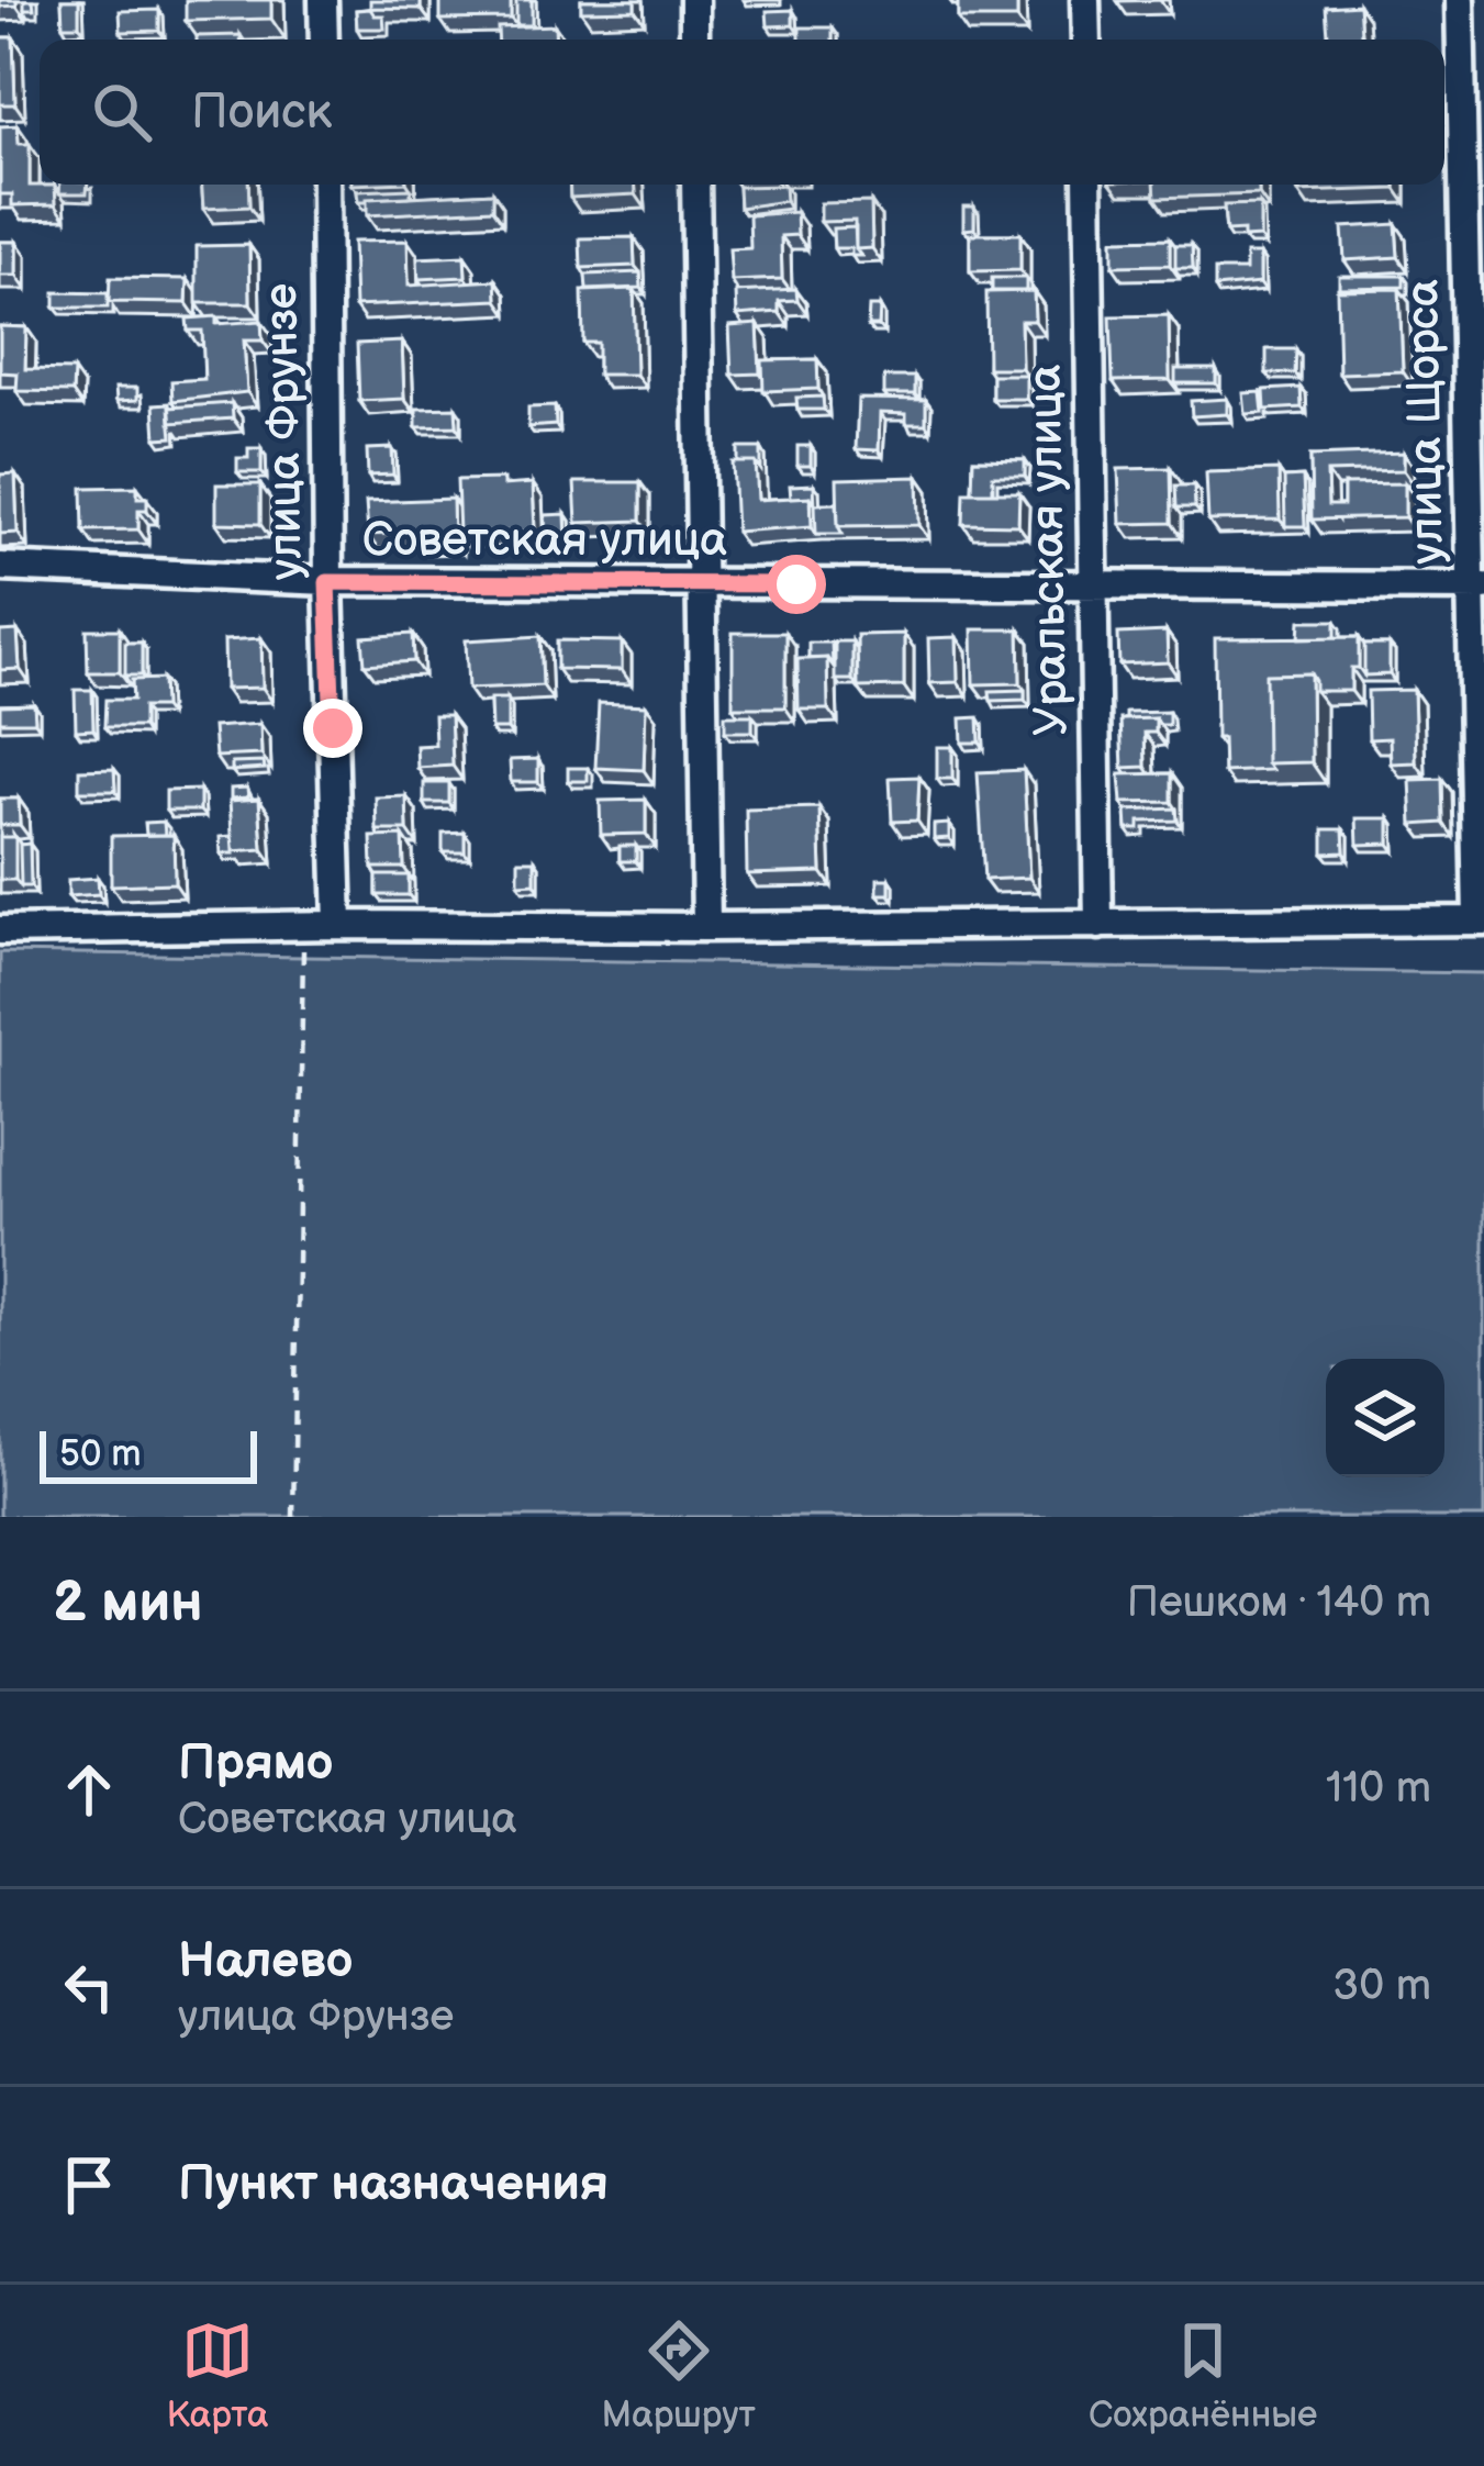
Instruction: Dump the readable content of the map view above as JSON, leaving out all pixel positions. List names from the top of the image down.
{
  "streets": {
    "street": [
      "улица Щорса",
      "улица Фрунзе",
      "Советская улица",
      "Уральская улица"
    ]
  },
  "crossings": [
    ["улица Щорса", "Советская улица"],
    ["улица Фрунзе", "Советская улица"],
    ["Советская улица", "Уральская улица"]
  ],
  "scale_bar": "50 m",
  "page": {
    "search": "Поиск",
    "scale": "50 m",
    "heading": ["2 мин", "Пешком · 140 m"],
    "list": [
      ["Прямо", "Советская улица", "110 m"],
      ["Налево", "улица Фрунзе", "30 m"],
      "Пункт назначения"
    ],
    "nav": ["Карта", "Маршрут", "Сохранённые"]
  }
}
